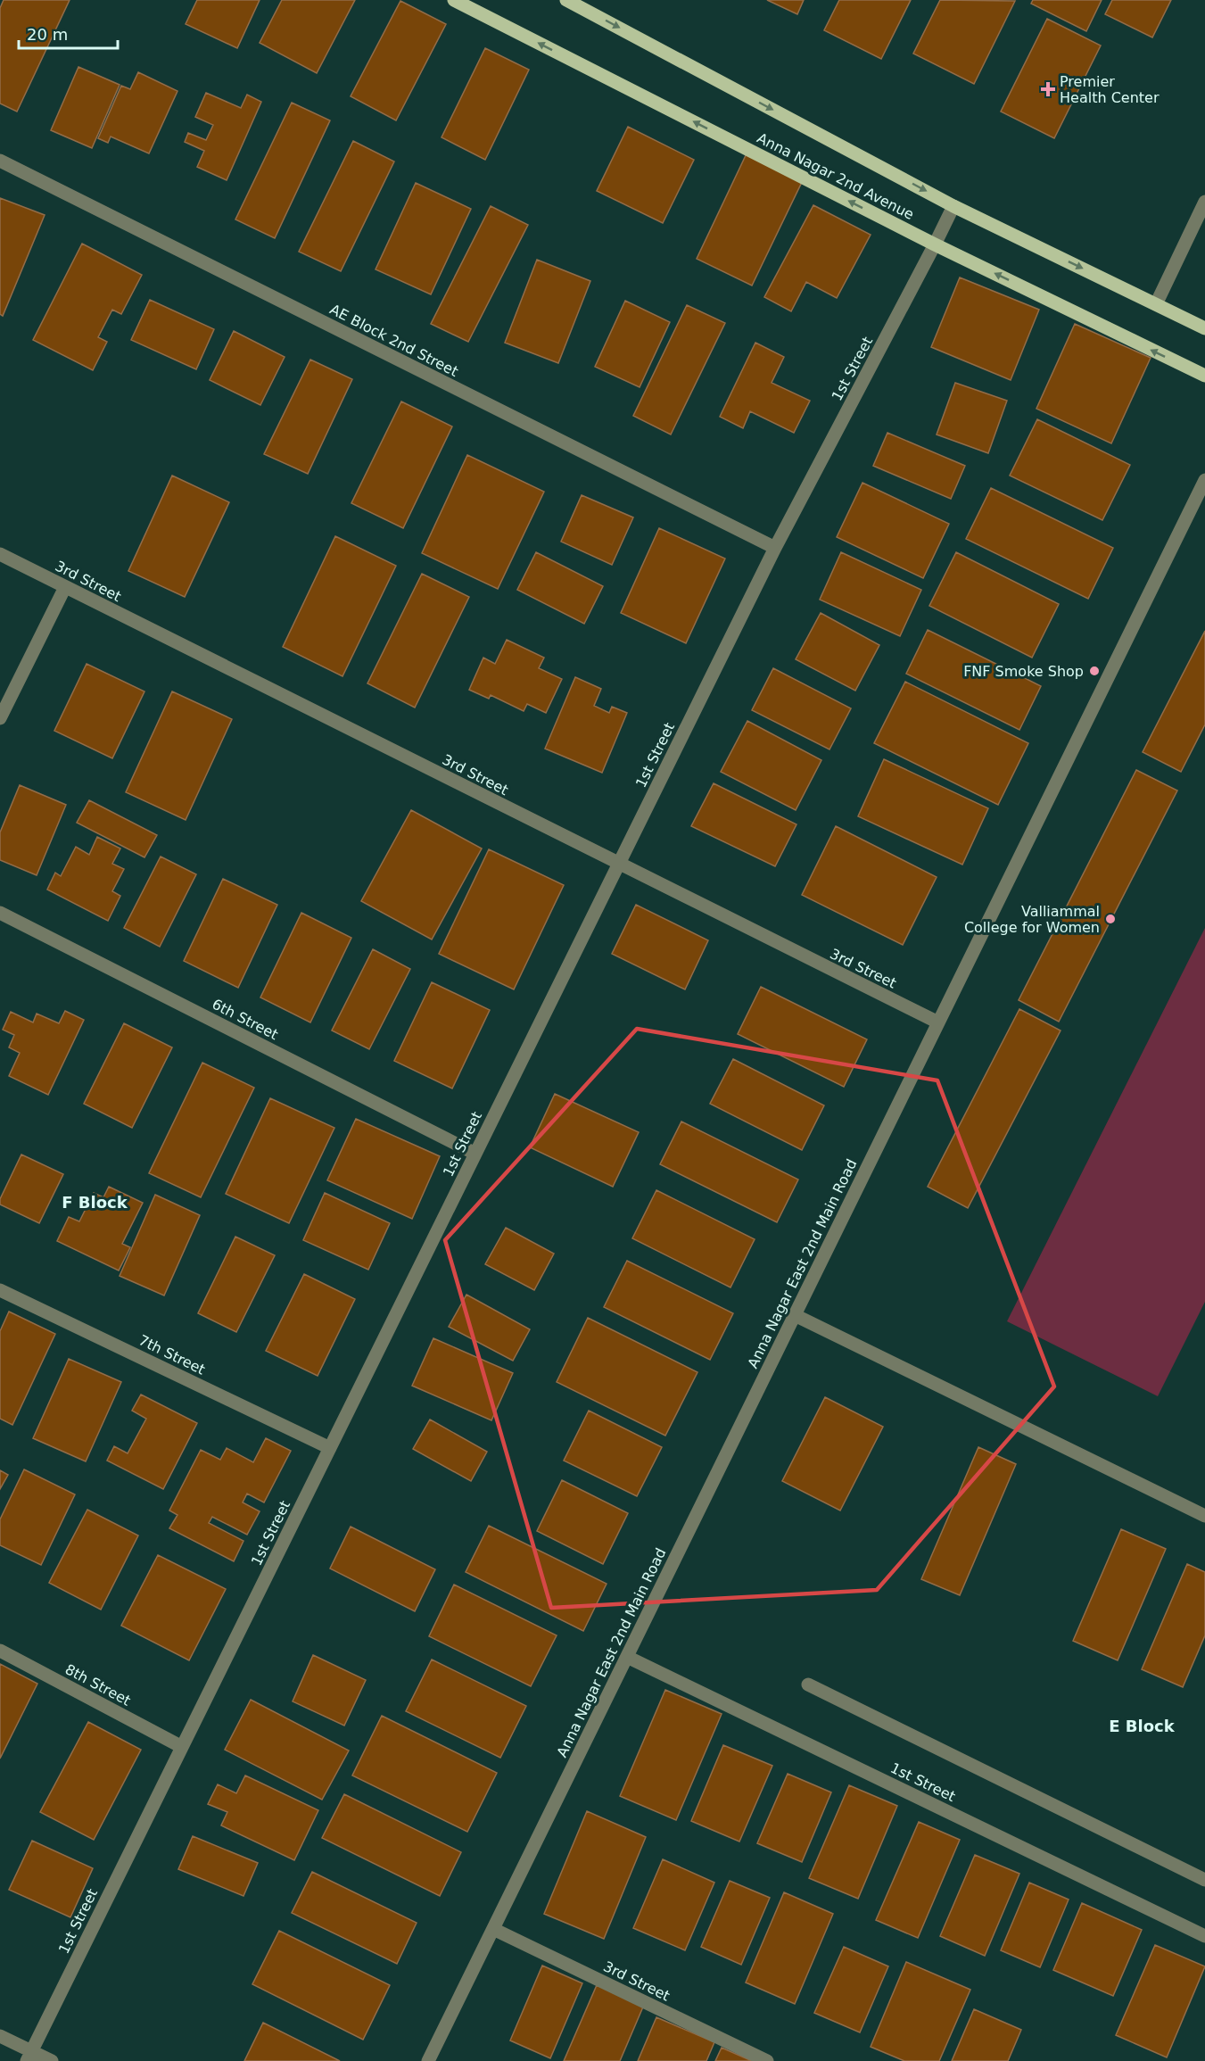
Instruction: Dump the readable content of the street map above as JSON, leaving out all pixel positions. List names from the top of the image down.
{
  "streets": {
    "main road": ["Anna Nagar 2nd Avenue"],
    "street": [
      "AE Block 2nd Street",
      "1st Street",
      "3rd Street",
      "6th Street",
      "Anna Nagar East 2nd Main Road",
      "7th Street",
      "8th Street"
    ]
  },
  "crossings": [
    ["Anna Nagar 2nd Avenue", "1st Street"],
    ["AE Block 2nd Street", "1st Street"],
    ["1st Street", "3rd Street"],
    ["1st Street", "6th Street"],
    ["1st Street", "Anna Nagar East 2nd Main Road"],
    ["1st Street", "7th Street"],
    ["1st Street", "8th Street"],
    ["3rd Street", "Anna Nagar East 2nd Main Road"]
  ],
  "districts": ["F Block", "E Block"],
  "places": {
    "health": ["Premier Health Center"],
    "other": ["FNF Smoke Shop", "Valliammal College for Women"]
  },
  "scale_bar": "20 m"
}
